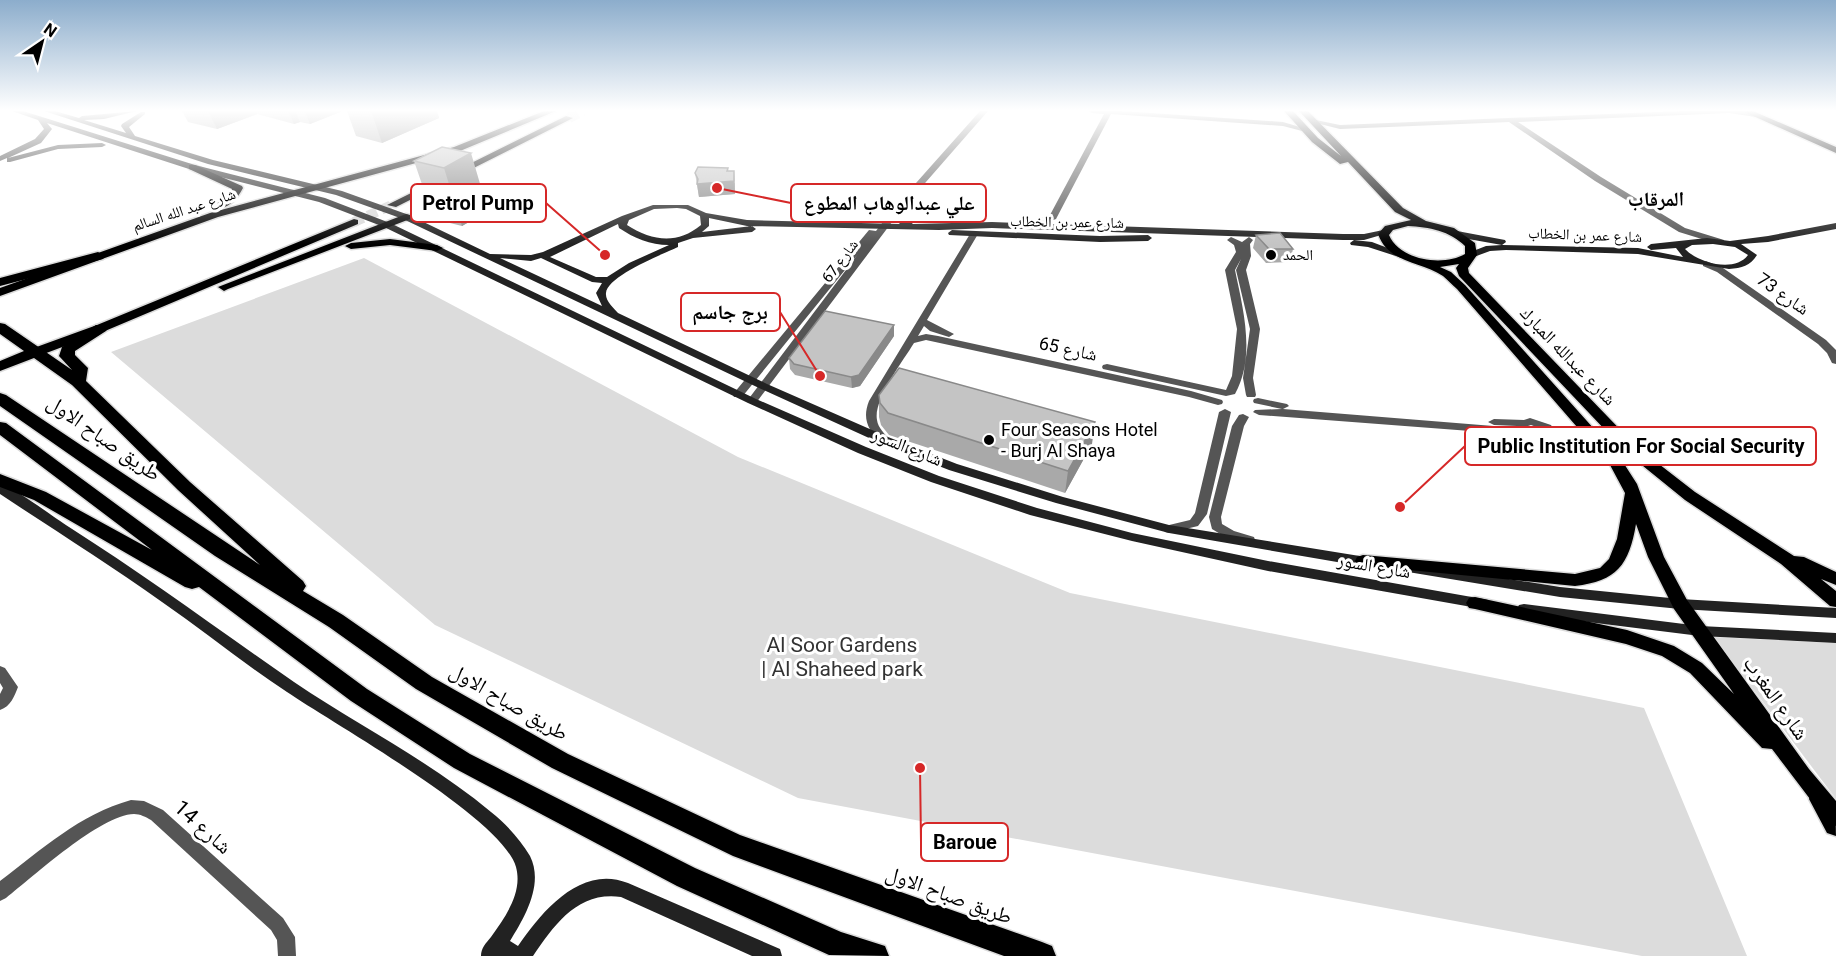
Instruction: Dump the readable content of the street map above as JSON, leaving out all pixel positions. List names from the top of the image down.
{
  "streets": {
    "highway": ["طريق صباح الاول"],
    "main road": [
      "شارع عبد الله السالم",
      "شارع عمر بن الخطاب",
      "شارع عبدالله المبارك",
      "شارع السور",
      "شارع المغرب"
    ],
    "street": [
      "شارع 67",
      "شارع 73",
      "شارع 65",
      "شارع 14"
    ]
  },
  "crossings": [
    ["شارع عبد الله السالم", "شارع السور"],
    ["شارع عمر بن الخطاب", "شارع 67"],
    ["شارع عمر بن الخطاب", "شارع 73"],
    ["شارع عمر بن الخطاب", "شارع عبدالله المبارك"],
    ["شارع 67", "شارع السور"],
    ["شارع عبدالله المبارك", "شارع السور"],
    ["شارع عبدالله المبارك", "شارع المغرب"],
    ["شارع السور", "شارع المغرب"]
  ],
  "districts": ["المرقاب"],
  "parks": ["Al Soor Gardens | Al Shaheed park"],
  "places": [
    "علي عبدالوهاب المطوع",
    "Petrol Pump",
    "الحمد",
    "برج جاسم",
    "Four Seasons Hotel - Burj Al Shaya",
    "Public Institution For Social Security",
    "Baroue"
  ],
  "north": "top right"
}
